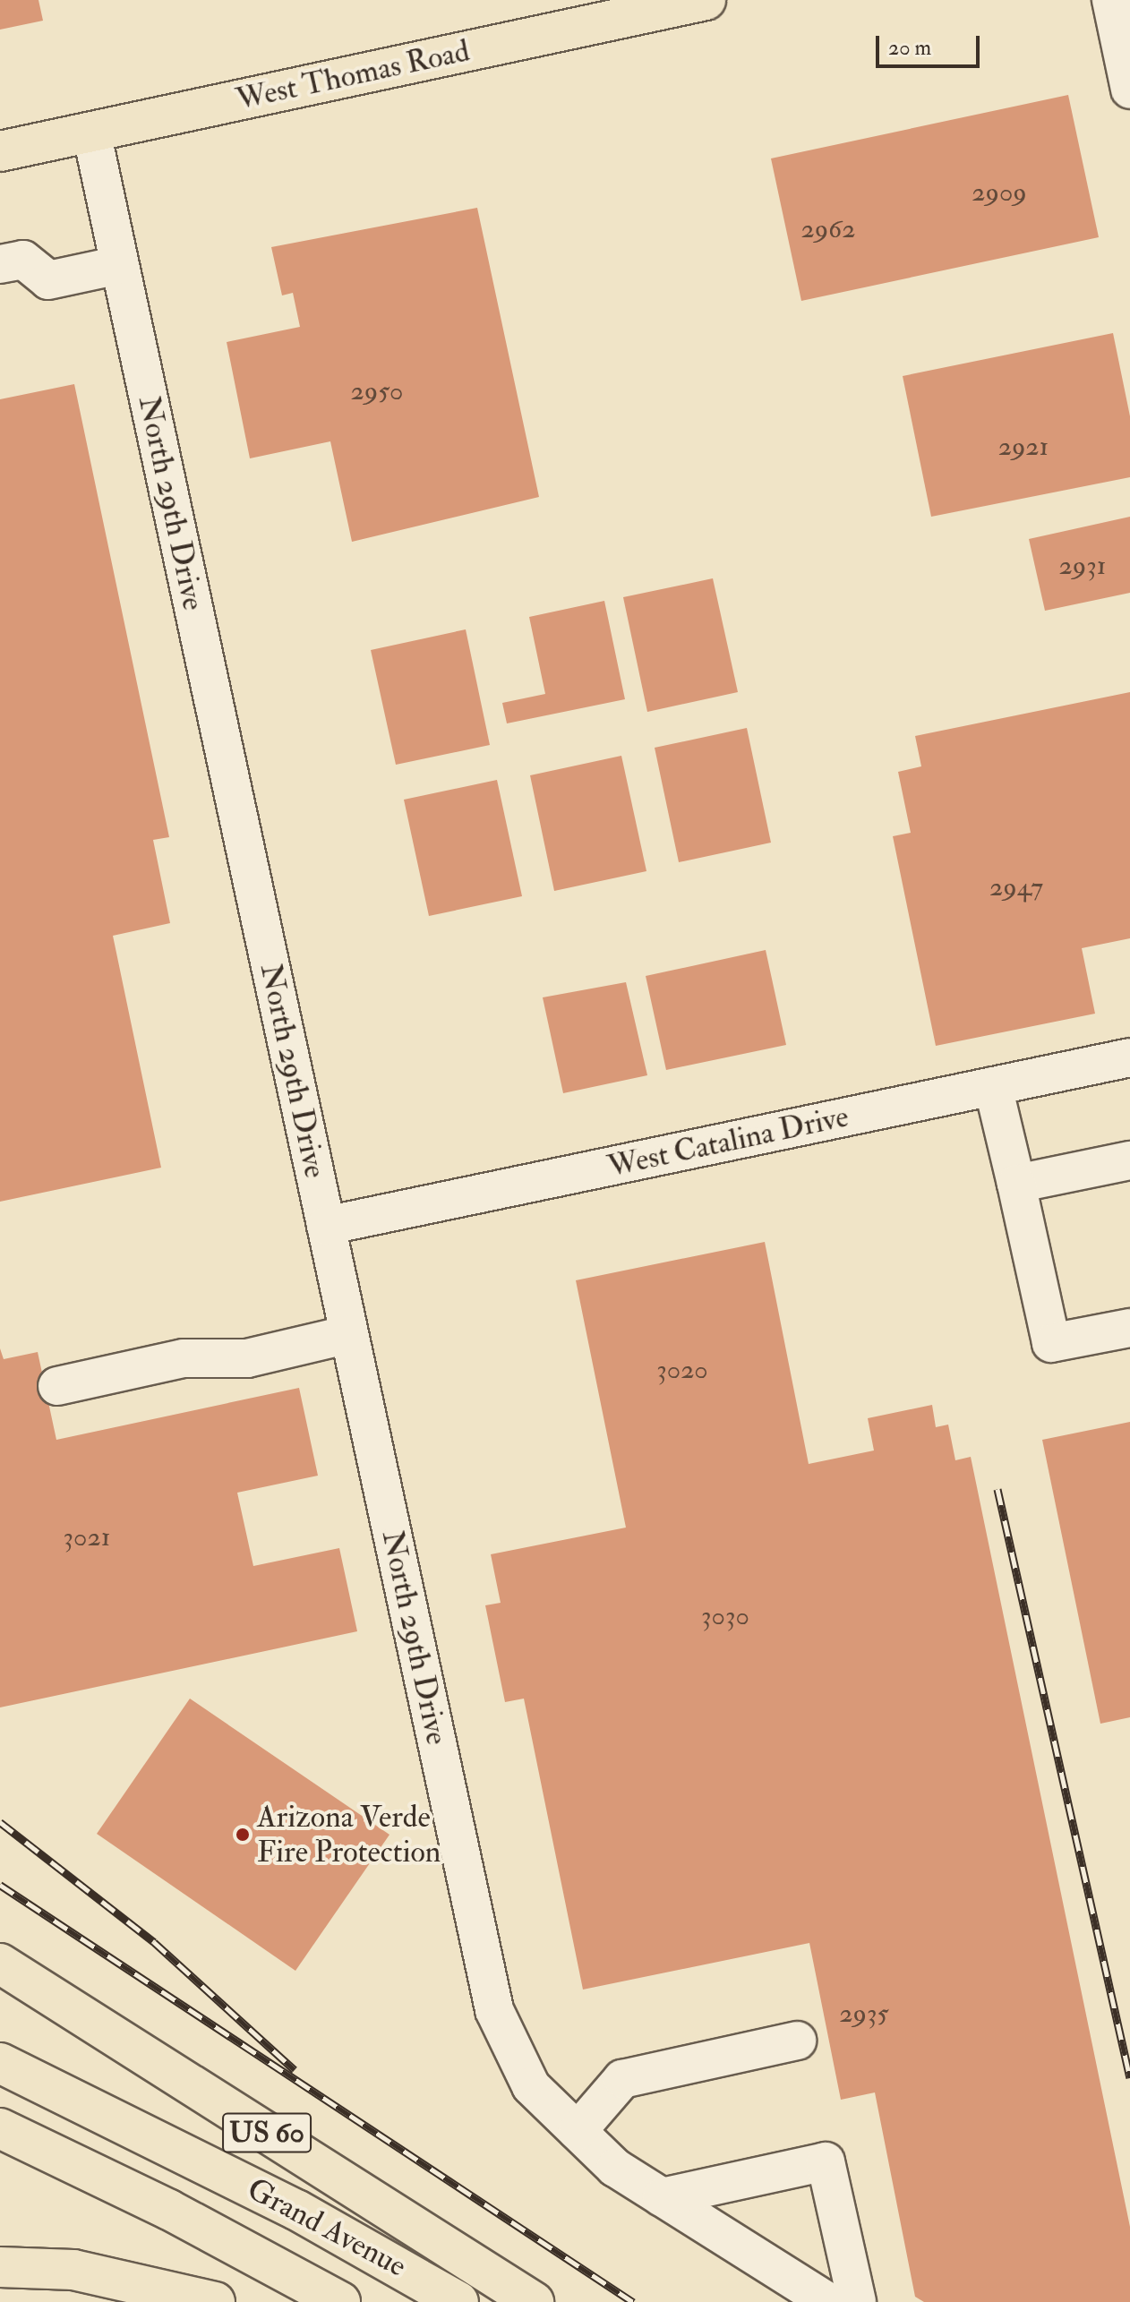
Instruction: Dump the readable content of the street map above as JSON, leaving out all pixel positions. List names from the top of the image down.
{
  "streets": {
    "main road": ["West Thomas Road", "US 60", "Grand Avenue"],
    "street": ["North 29th Drive", "West Catalina Drive"]
  },
  "crossings": [
    ["West Thomas Road", "North 29th Drive"],
    ["North 29th Drive", "West Catalina Drive"]
  ],
  "places": ["Arizona Verde Fire Protection"],
  "house_numbers": [
    "2909",
    "2962",
    "2950",
    "2921",
    "2931",
    "2947",
    "3020",
    "3021",
    "3030",
    "2935"
  ],
  "scale_bar": "20 m"
}
